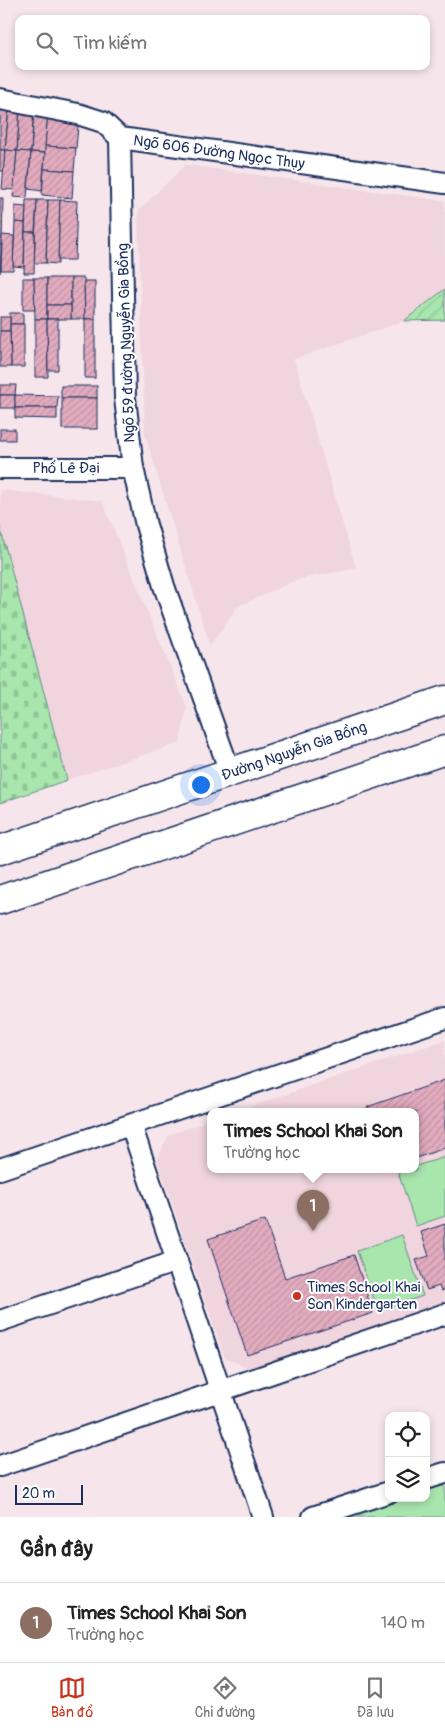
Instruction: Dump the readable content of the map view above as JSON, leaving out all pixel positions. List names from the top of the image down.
{
  "streets": {
    "main road": ["Đường Nguyễn Gia Bồng"],
    "street": ["Ngõ 606 Đường Ngọc Thụy", "Ngõ 59 đường Nguyễn Gia Bồng", "Phố Lê Đại"]
  },
  "crossings": [
    ["Ngõ 606 Đường Ngọc Thụy", "Ngõ 59 đường Nguyễn Gia Bồng"],
    ["Ngõ 59 đường Nguyễn Gia Bồng", "Phố Lê Đại"],
    ["Ngõ 59 đường Nguyễn Gia Bồng", "Đường Nguyễn Gia Bồng"]
  ],
  "places": ["Times School Khai Son Kindergarten"],
  "scale_bar": "20 m",
  "page": {
    "search": "Tìm kiếm",
    "popup": ["Times School Khai Son", "Trường học"],
    "pins": "1",
    "scale": "20 m",
    "heading": "Gần đây",
    "list": [
      {
        "mark": "1",
        "name": "Times School Khai Son",
        "note": "Trường học",
        "value": "140 m"
      }
    ],
    "nav": ["Bản đồ", "Chỉ đường", "Đã lưu"]
  }
}
